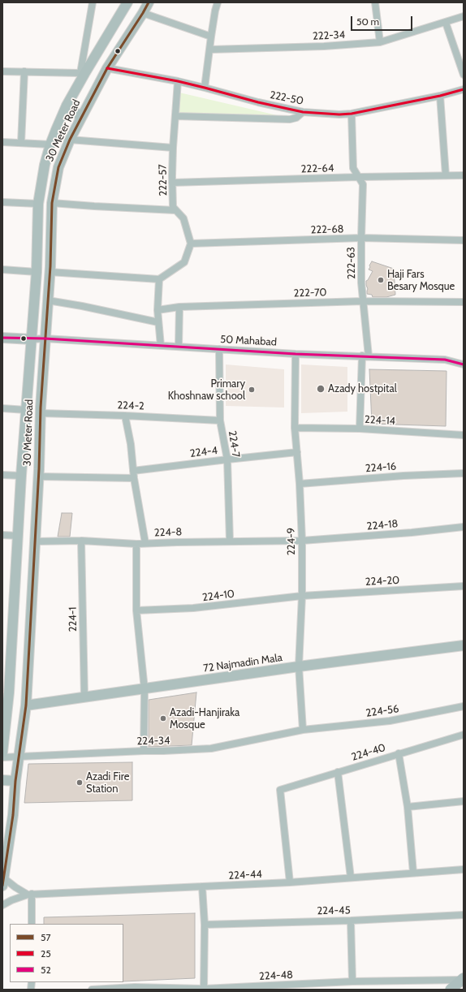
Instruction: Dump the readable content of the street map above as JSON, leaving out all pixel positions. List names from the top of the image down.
{
  "streets": {
    "main road": ["30 Meter Road", "72 Najmadin Mala"],
    "street": [
      "222-34",
      "222-50",
      "222-64",
      "222-57",
      "222-68",
      "222-63",
      "222-70",
      "50 Mahabad",
      "224-2",
      "224-14",
      "224-7",
      "224-4",
      "224-16",
      "224-18",
      "224-8",
      "224-9",
      "224-20",
      "224-10",
      "224-1",
      "224-56",
      "224-34",
      "224-40",
      "224-44",
      "224-45",
      "224-48"
    ]
  },
  "crossings": [
    ["222-50", "30 Meter Road"],
    ["222-50", "222-57"],
    ["222-50", "222-63"],
    ["30 Meter Road", "50 Mahabad"],
    ["30 Meter Road", "224-2"],
    ["30 Meter Road", "224-4"],
    ["30 Meter Road", "224-8"],
    ["30 Meter Road", "72 Najmadin Mala"],
    ["30 Meter Road", "224-34"],
    ["222-64", "222-57"],
    ["222-64", "222-63"],
    ["222-57", "222-68"],
    ["222-68", "222-63"],
    ["222-63", "222-70"],
    ["222-63", "50 Mahabad"],
    ["222-63", "224-14"],
    ["50 Mahabad", "224-7"],
    ["50 Mahabad", "224-9"],
    ["224-2", "224-7"],
    ["224-14", "224-9"],
    ["224-7", "224-4"],
    ["224-7", "224-8"],
    ["224-4", "224-9"],
    ["224-16", "224-9"],
    ["224-18", "224-8"],
    ["224-18", "224-9"],
    ["224-8", "224-9"],
    ["224-8", "224-1"],
    ["224-9", "224-20"],
    ["224-9", "224-10"],
    ["224-9", "72 Najmadin Mala"],
    ["224-9", "224-56"],
    ["224-9", "224-34"],
    ["224-20", "224-10"],
    ["224-1", "72 Najmadin Mala"],
    ["224-56", "224-34"],
    ["224-40", "224-44"]
  ],
  "places": [
    "Haji Fars Besary Mosque",
    "Azady hostpital",
    "Primary Khoshnaw school",
    "Azadi-Hanjiraka Mosque",
    "Azadi Fire Station"
  ],
  "lines": ["transit line 57", "transit line 25", "transit line 52"],
  "legend": ["57", "25", "52"],
  "scale_bar": "50 m"
}
